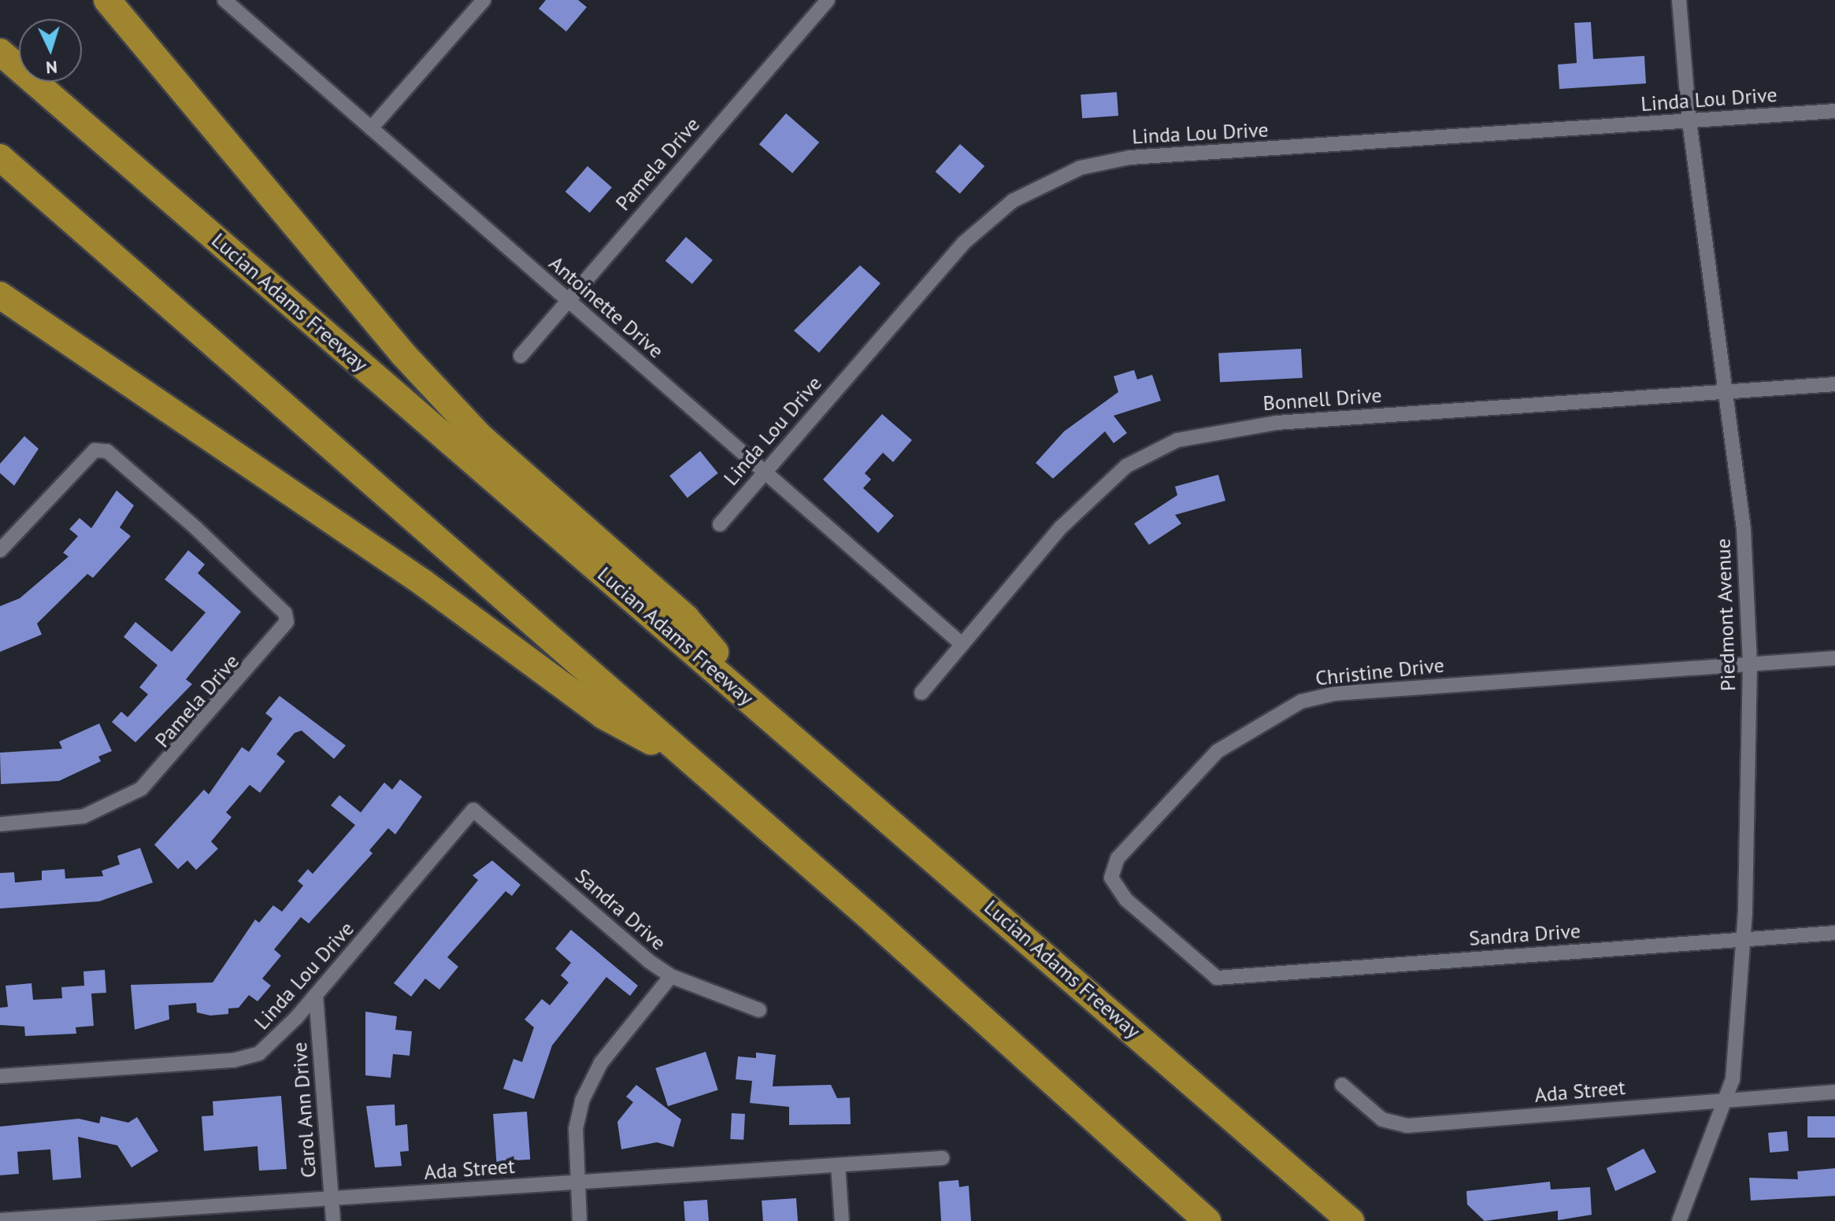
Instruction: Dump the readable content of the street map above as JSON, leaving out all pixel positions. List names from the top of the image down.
{
  "streets": {
    "highway": ["Lucian Adams Freeway"],
    "street": [
      "Linda Lou Drive",
      "Pamela Drive",
      "Antoinette Drive",
      "Bonnell Drive",
      "Piedmont Avenue",
      "Christine Drive",
      "Sandra Drive",
      "Ada Street",
      "Carol Ann Drive"
    ]
  },
  "crossings": [
    ["Linda Lou Drive", "Antoinette Drive"],
    ["Linda Lou Drive", "Piedmont Avenue"],
    ["Linda Lou Drive", "Sandra Drive"],
    ["Linda Lou Drive", "Carol Ann Drive"],
    ["Pamela Drive", "Antoinette Drive"],
    ["Antoinette Drive", "Bonnell Drive"],
    ["Bonnell Drive", "Piedmont Avenue"],
    ["Piedmont Avenue", "Christine Drive"],
    ["Piedmont Avenue", "Sandra Drive"],
    ["Piedmont Avenue", "Ada Street"],
    ["Christine Drive", "Sandra Drive"],
    ["Ada Street", "Carol Ann Drive"]
  ],
  "north": "bottom"
}
